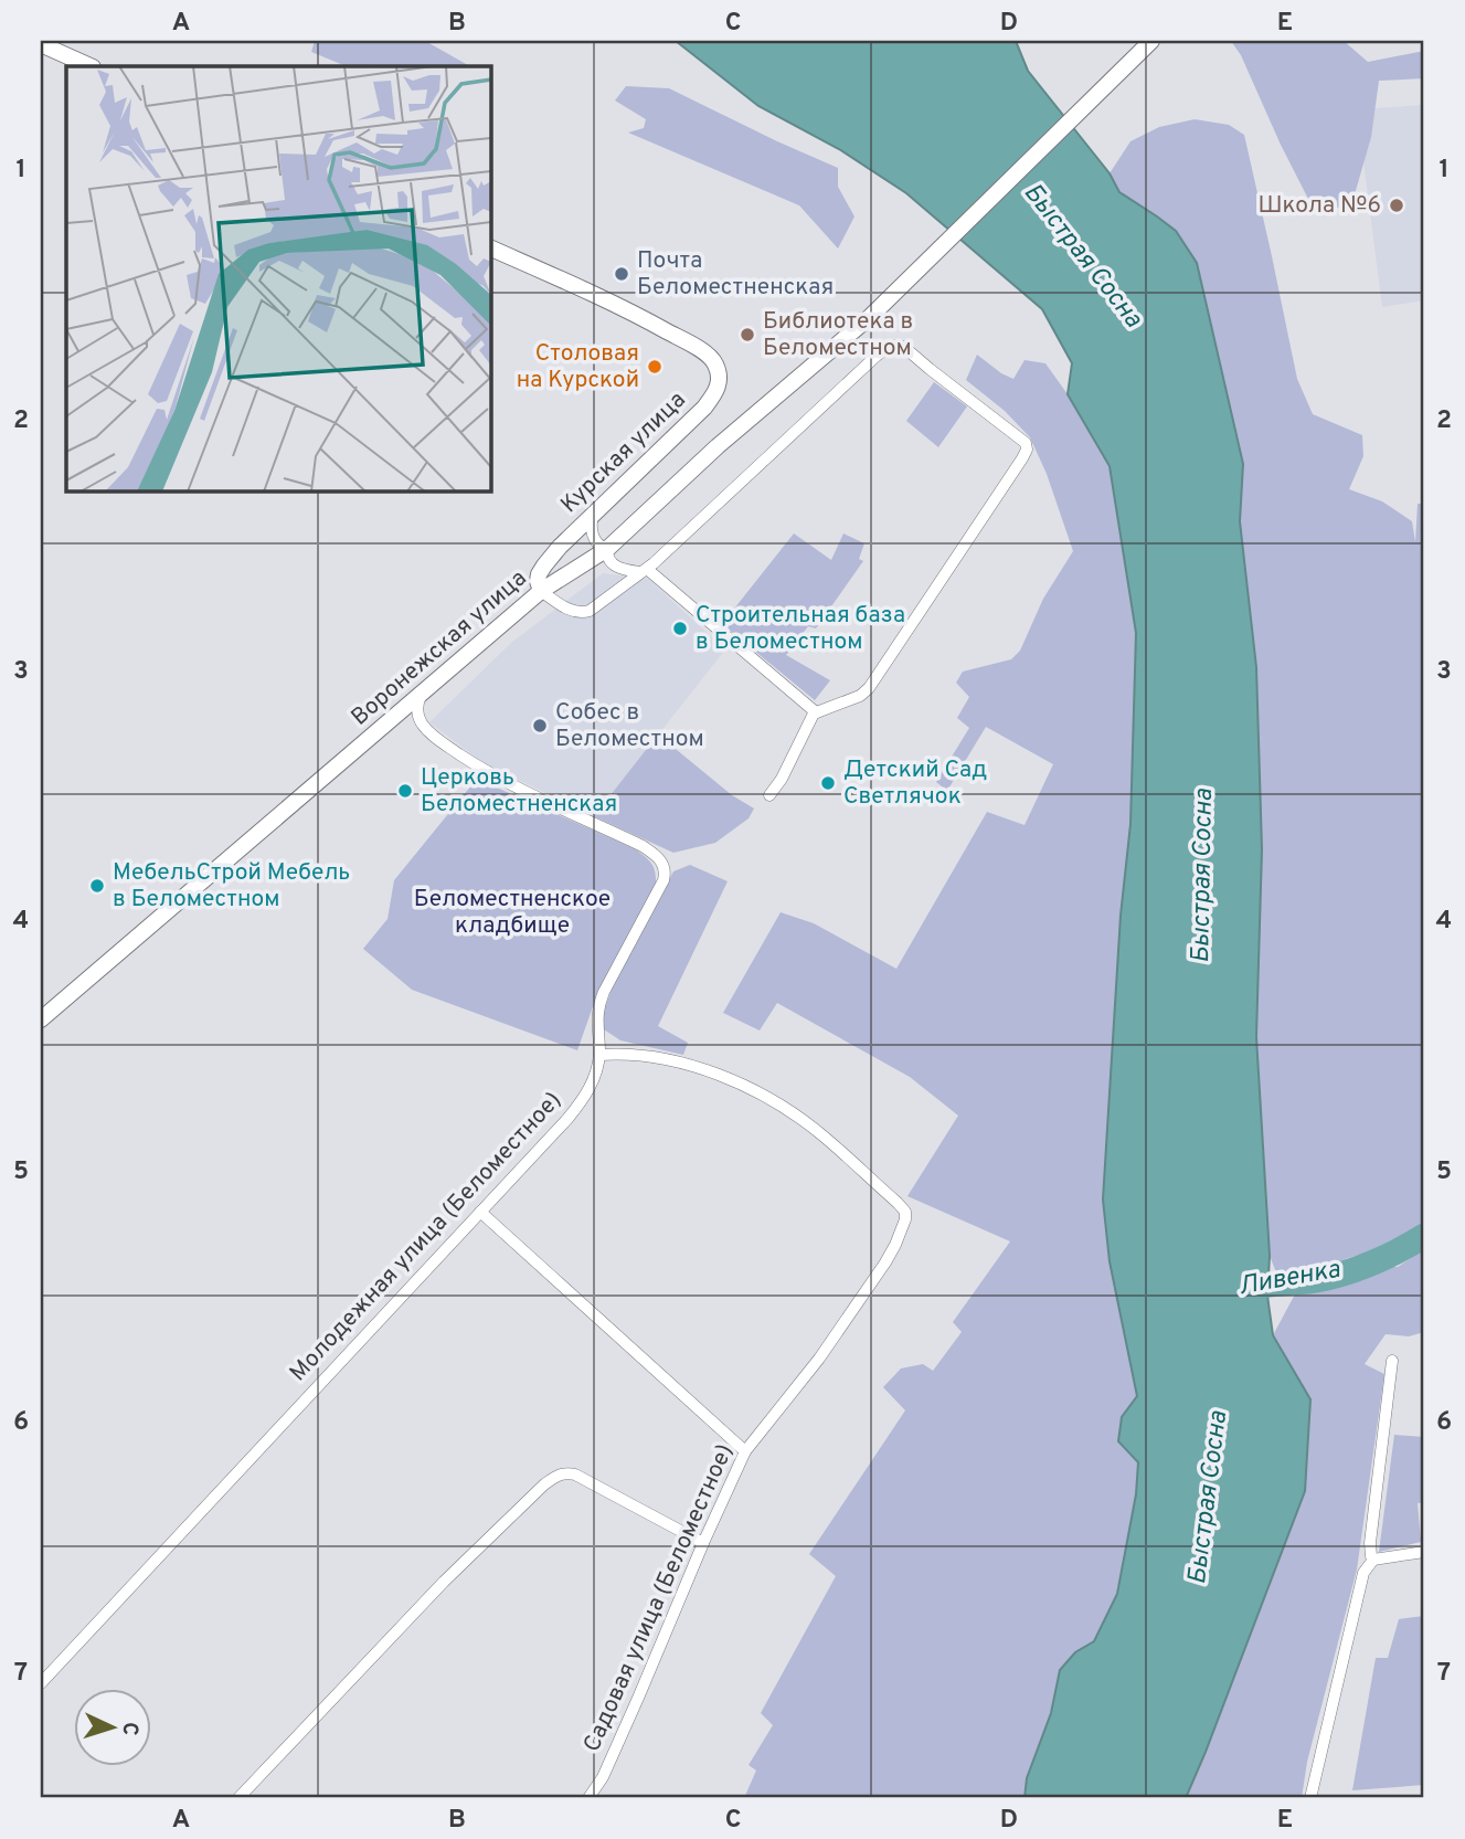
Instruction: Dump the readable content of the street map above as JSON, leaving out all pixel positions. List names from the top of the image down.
{
  "streets": {
    "street": [
      "Курская улица",
      "Воронежская улица",
      "Молодежная улица (Беломестное)",
      "Садовая улица (Беломестное)"
    ]
  },
  "crossings": [
    ["Курская улица", "Воронежская улица"],
    ["Воронежская улица", "Молодежная улица (Беломестное)"],
    ["Молодежная улица (Беломестное)", "Садовая улица (Беломестное)"]
  ],
  "water": ["Быстрая Сосна", "Ливенка"],
  "parks": ["Беломестненское кладбище"],
  "places": [
    "Школа №6",
    "Почта Беломестненская",
    "Библиотека в Беломестном",
    "Столовая на Курской",
    "Строительная база в Беломестном",
    "Собес в Беломестном",
    "Детский Сад Светлячок",
    "Церковь Беломестненская",
    "МебельСтрой Мебель в Беломестном"
  ],
  "north": "right",
  "grid": {
    "columns": [
      "A",
      "B",
      "C",
      "D",
      "E"
    ],
    "rows": [
      "1",
      "2",
      "3",
      "4",
      "5",
      "6",
      "7"
    ]
  }
}
